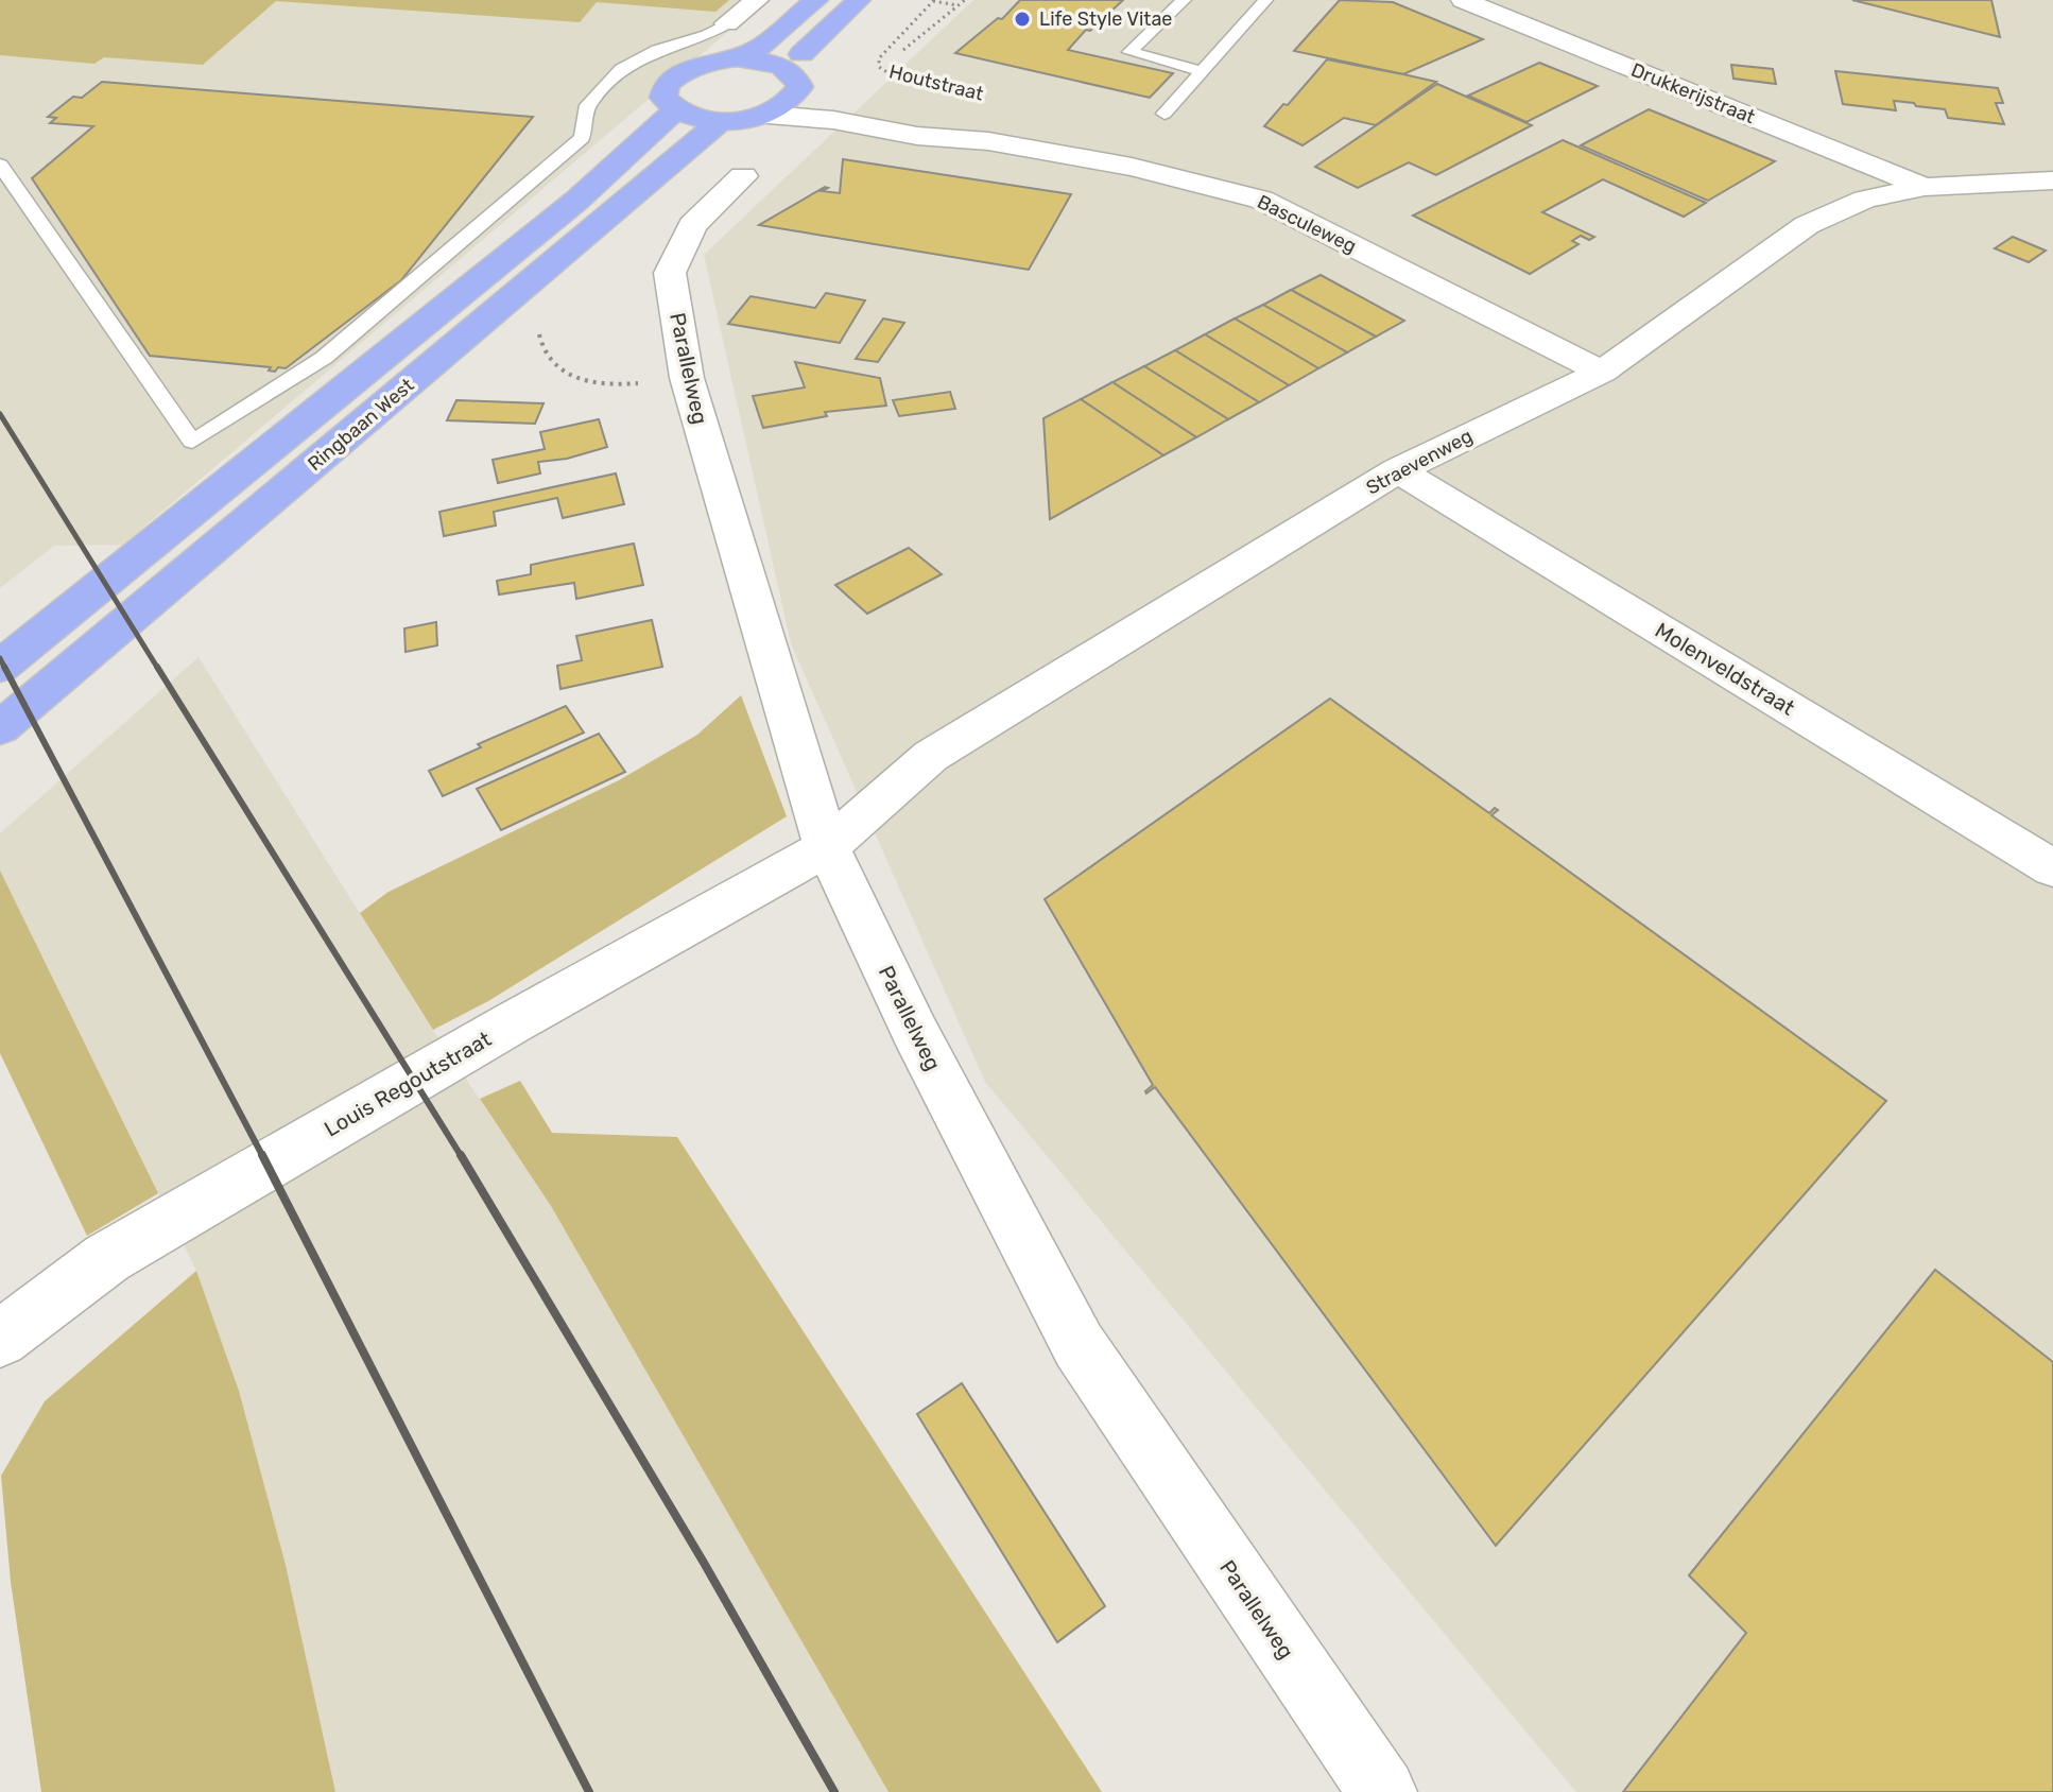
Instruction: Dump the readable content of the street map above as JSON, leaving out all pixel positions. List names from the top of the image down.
{
  "streets": {
    "main road": ["Ringbaan West"],
    "street": [
      "Drukkerijstraat",
      "Basculeweg",
      "Parallelweg",
      "Straevenweg",
      "Molenveldstraat",
      "Louis Regoutstraat"
    ],
    "path": ["Houtstraat"]
  },
  "crossings": [
    ["Drukkerijstraat", "Straevenweg"],
    ["Basculeweg", "Straevenweg"],
    ["Parallelweg", "Straevenweg"],
    ["Parallelweg", "Louis Regoutstraat"],
    ["Straevenweg", "Molenveldstraat"],
    ["Straevenweg", "Louis Regoutstraat"]
  ],
  "places": ["Life Style Vitae"]
}
